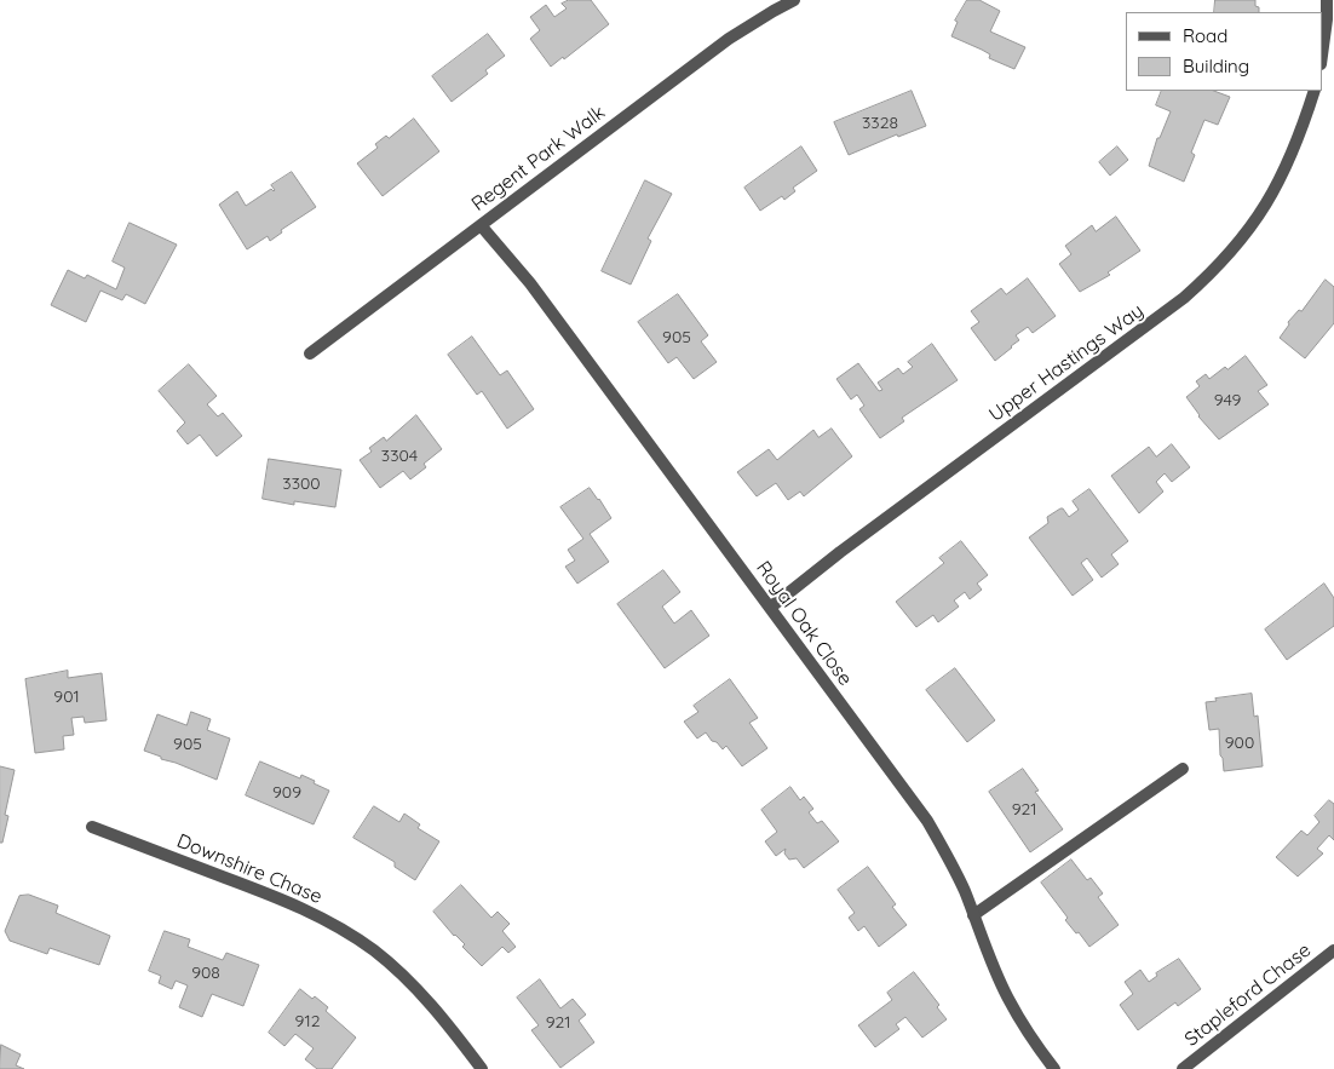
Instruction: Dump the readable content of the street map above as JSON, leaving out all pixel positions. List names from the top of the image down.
{
  "streets": {
    "street": [
      "Regent Park Walk",
      "Upper Hastings Way",
      "Royal Oak Close",
      "Downshire Chase",
      "Stapleford Chase"
    ]
  },
  "crossings": [
    ["Regent Park Walk", "Royal Oak Close"],
    ["Upper Hastings Way", "Royal Oak Close"]
  ],
  "house_numbers": [
    "3328",
    "905",
    "949",
    "3304",
    "3300",
    "901",
    "900",
    "905",
    "909",
    "921",
    "908",
    "912",
    "921"
  ],
  "legend": ["Road", "Building"]
}
